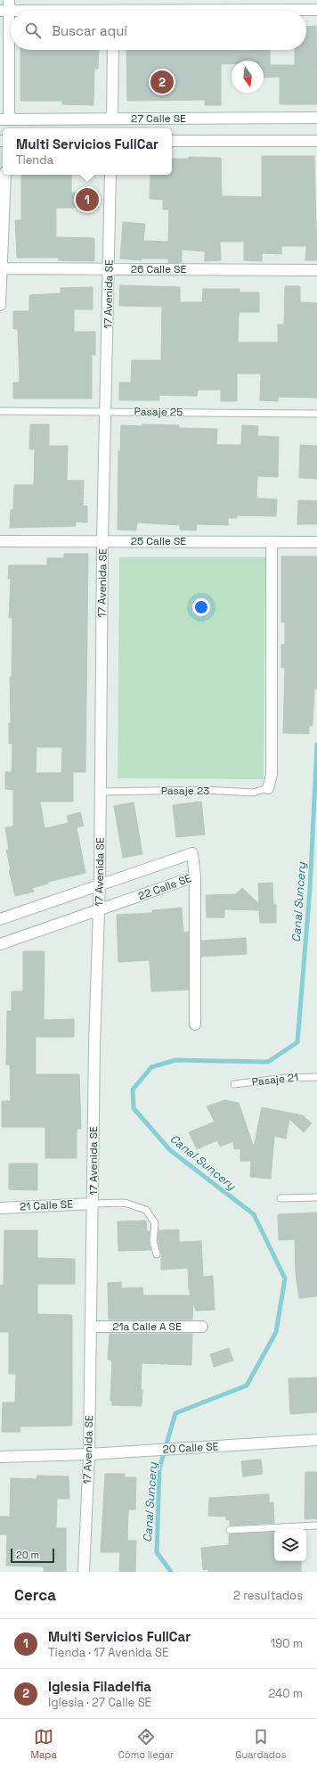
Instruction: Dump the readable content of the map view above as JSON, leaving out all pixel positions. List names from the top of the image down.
{
  "streets": {
    "street": [
      "27 Calle SE",
      "26 Calle SE",
      "17 Avenida SE",
      "25 Calle SE",
      "22 Calle SE",
      "21 Calle SE",
      "21a Calle A SE",
      "20 Calle SE"
    ],
    "lane": ["Pasaje 25", "Pasaje 23", "Pasaje 21"]
  },
  "crossings": [
    ["26 Calle SE", "17 Avenida SE"],
    ["17 Avenida SE", "Pasaje 25"],
    ["17 Avenida SE", "25 Calle SE"],
    ["17 Avenida SE", "Pasaje 23"],
    ["17 Avenida SE", "22 Calle SE"],
    ["17 Avenida SE", "21 Calle SE"],
    ["17 Avenida SE", "21a Calle A SE"],
    ["17 Avenida SE", "20 Calle SE"]
  ],
  "water": ["Canal Suncery"],
  "scale_bar": "20 m",
  "north": "bottom",
  "page": {
    "search": "Buscar aquí",
    "pins": ["2", "1"],
    "popup": ["Multi Servicios FullCar", "Tienda"],
    "scale": "20 m",
    "heading": ["Cerca", "2 resultados"],
    "list": [
      {
        "mark": "1",
        "name": "Multi Servicios FullCar",
        "note": "Tienda · 17 Avenida SE",
        "value": "190 m"
      },
      {
        "mark": "2",
        "name": "Iglesia Filadelfia",
        "note": "Iglesia · 27 Calle SE",
        "value": "240 m"
      }
    ],
    "nav": ["Mapa", "Cómo llegar", "Guardados"]
  }
}
